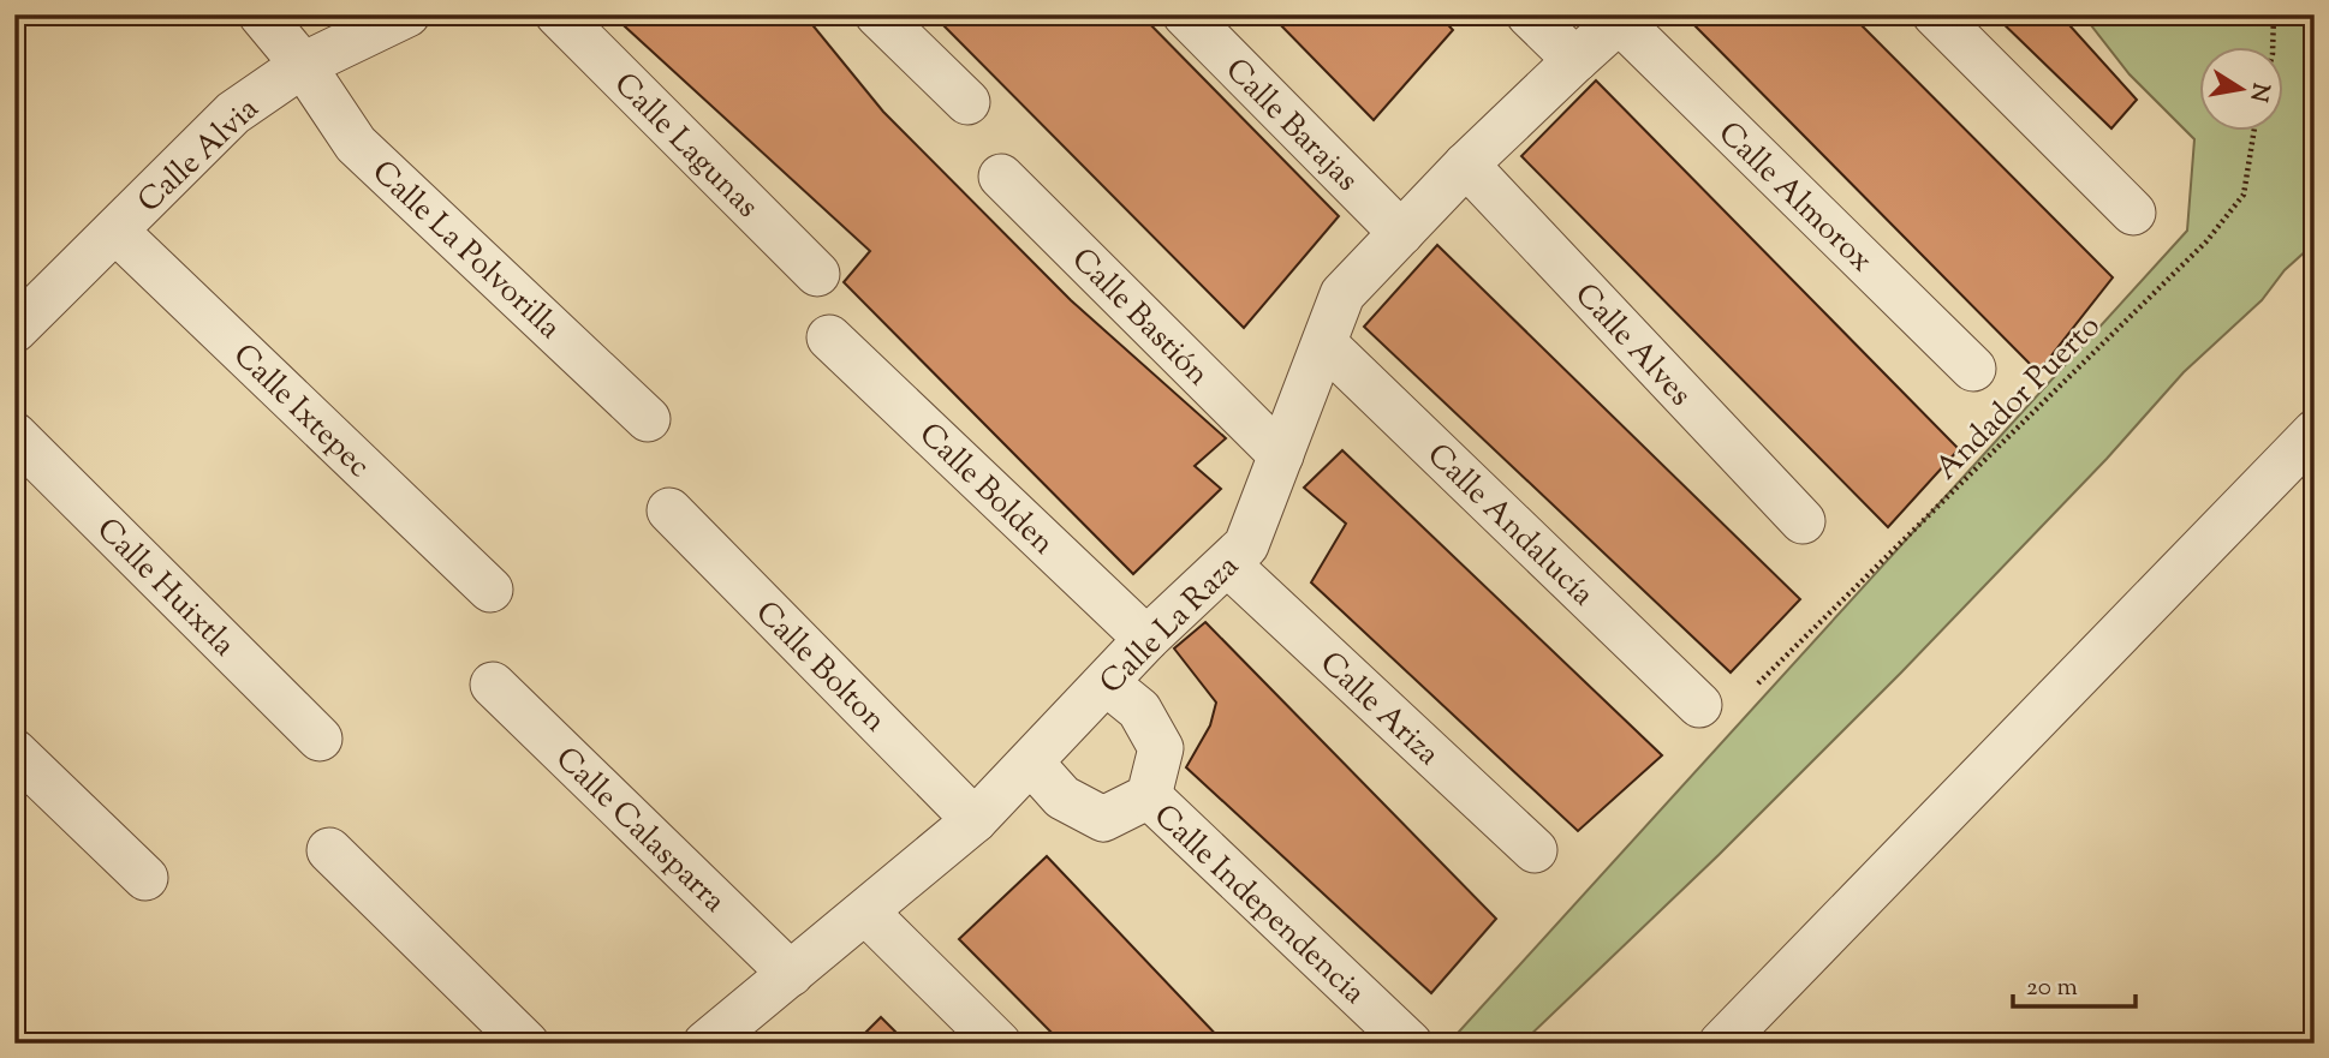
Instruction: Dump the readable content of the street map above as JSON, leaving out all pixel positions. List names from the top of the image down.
{
  "streets": {
    "street": [
      "Calle Barajas",
      "Calle Lagunas",
      "Calle Alvia",
      "Calle Almorox",
      "Calle La Polvorilla",
      "Calle Bastión",
      "Calle Alves",
      "Calle Ixtepec",
      "Calle Bolden",
      "Calle Andalucía",
      "Calle Huixtla",
      "Calle La Raza",
      "Calle Bolton",
      "Calle Ariza",
      "Calle Calasparra",
      "Calle Independencia"
    ],
    "path": ["Andador Puerto"]
  },
  "crossings": [
    ["Calle Barajas", "Calle La Raza"],
    ["Calle Alvia", "Calle La Polvorilla"],
    ["Calle Alvia", "Calle Ixtepec"],
    ["Calle Almorox", "Calle La Raza"],
    ["Calle Bastión", "Calle La Raza"],
    ["Calle Alves", "Calle La Raza"],
    ["Calle Bolden", "Calle La Raza"],
    ["Calle Andalucía", "Calle La Raza"],
    ["Calle La Raza", "Calle Bolton"],
    ["Calle La Raza", "Calle Ariza"],
    ["Calle La Raza", "Calle Calasparra"],
    ["Calle La Raza", "Calle Independencia"]
  ],
  "scale_bar": "20 m",
  "north": "right"
}
